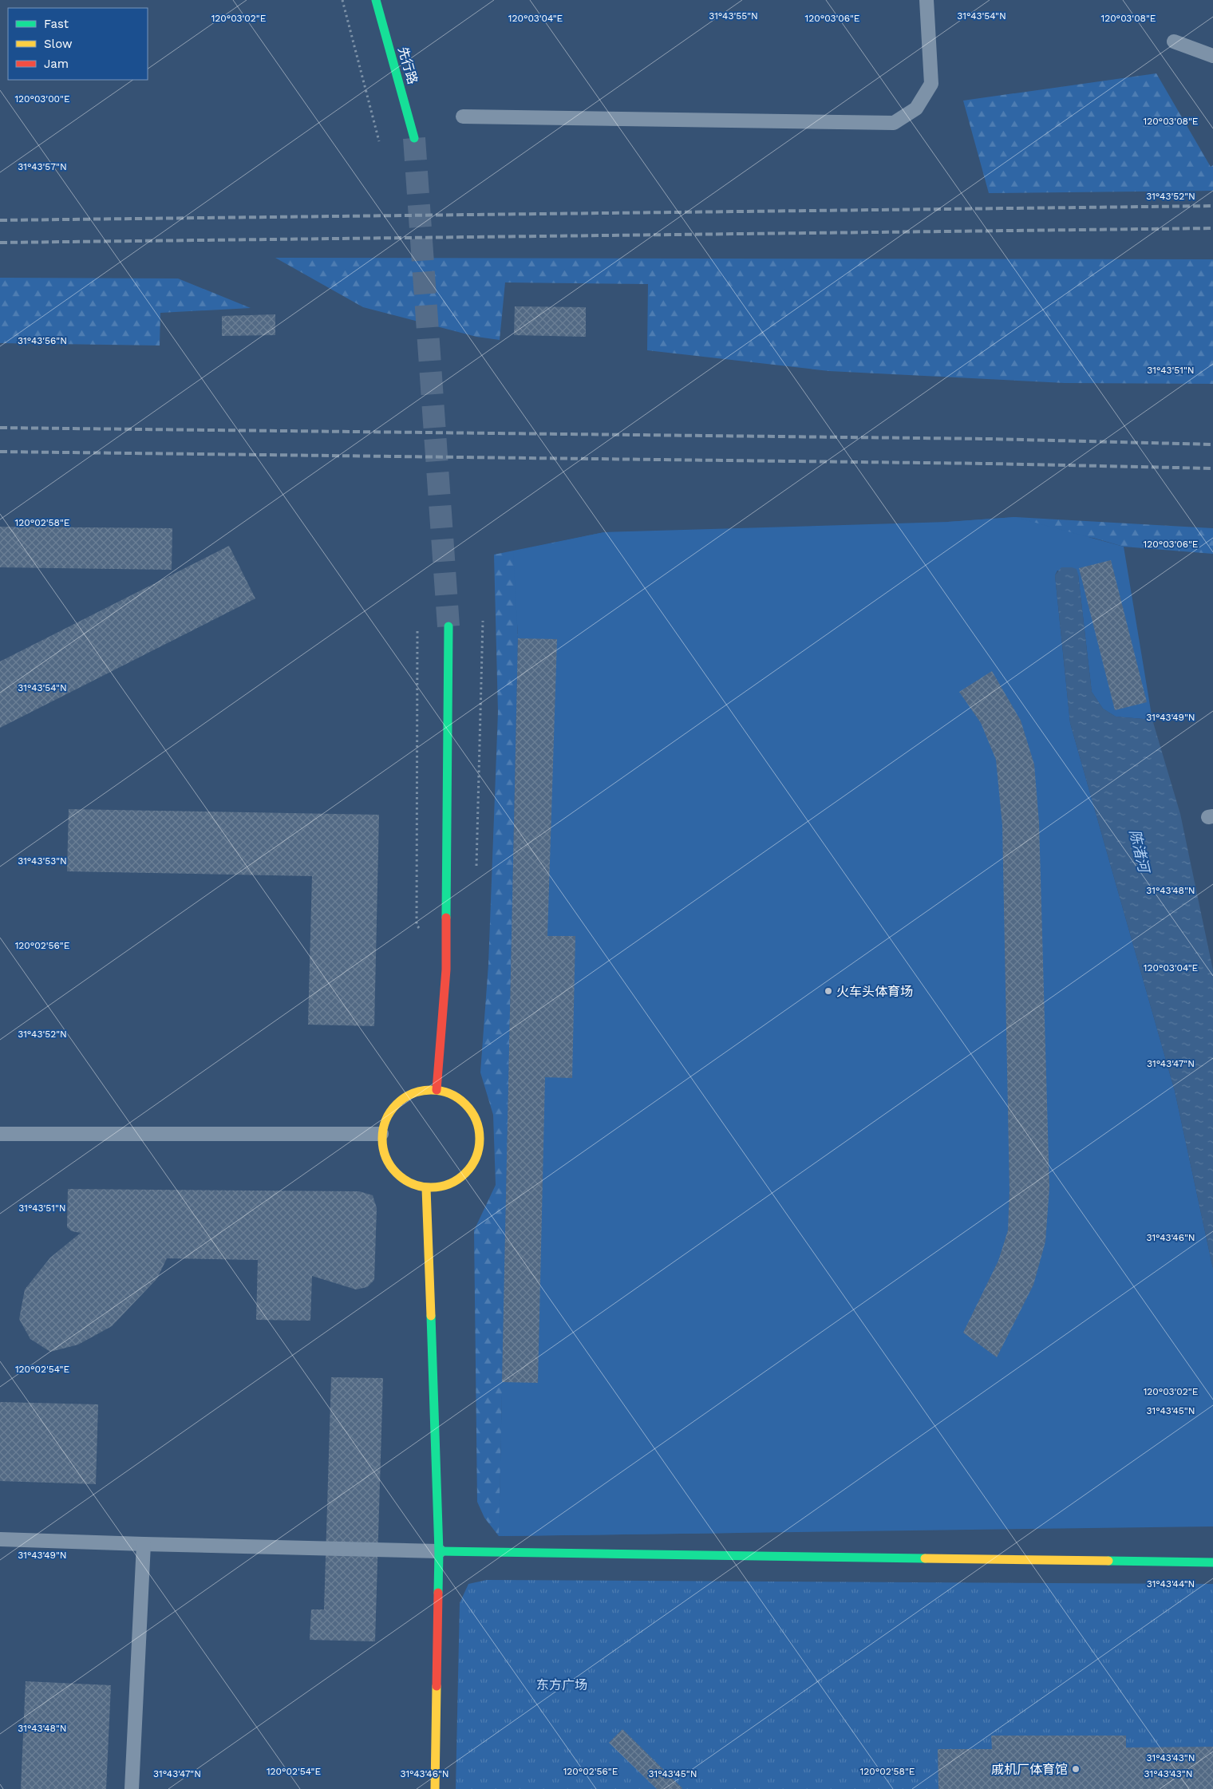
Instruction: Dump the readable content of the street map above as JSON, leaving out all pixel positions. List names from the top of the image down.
{
  "streets": {
    "street": ["先行路"]
  },
  "water": ["陈渚河"],
  "parks": ["东方广场"],
  "places": ["火车头体育场", "戚机厂体育馆"],
  "legend": ["Fast", "Slow", "Jam"],
  "coordinates": [
    "31°43'55\"N",
    "31°43'54\"N",
    "120°03'06\"E",
    "120°03'02\"E",
    "120°03'04\"E",
    "120°03'08\"E",
    "120°03'00\"E",
    "31°43'57\"N",
    "31°43'52\"N",
    "31°43'56\"N",
    "31°43'51\"N",
    "120°02'58\"E",
    "31°43'49\"N",
    "31°43'53\"N",
    "31°43'48\"N",
    "120°02'56\"E",
    "31°43'47\"N",
    "31°43'46\"N",
    "120°02'54\"E",
    "31°43'45\"N",
    "31°43'44\"N",
    "31°43'43\"N"
  ]
}
